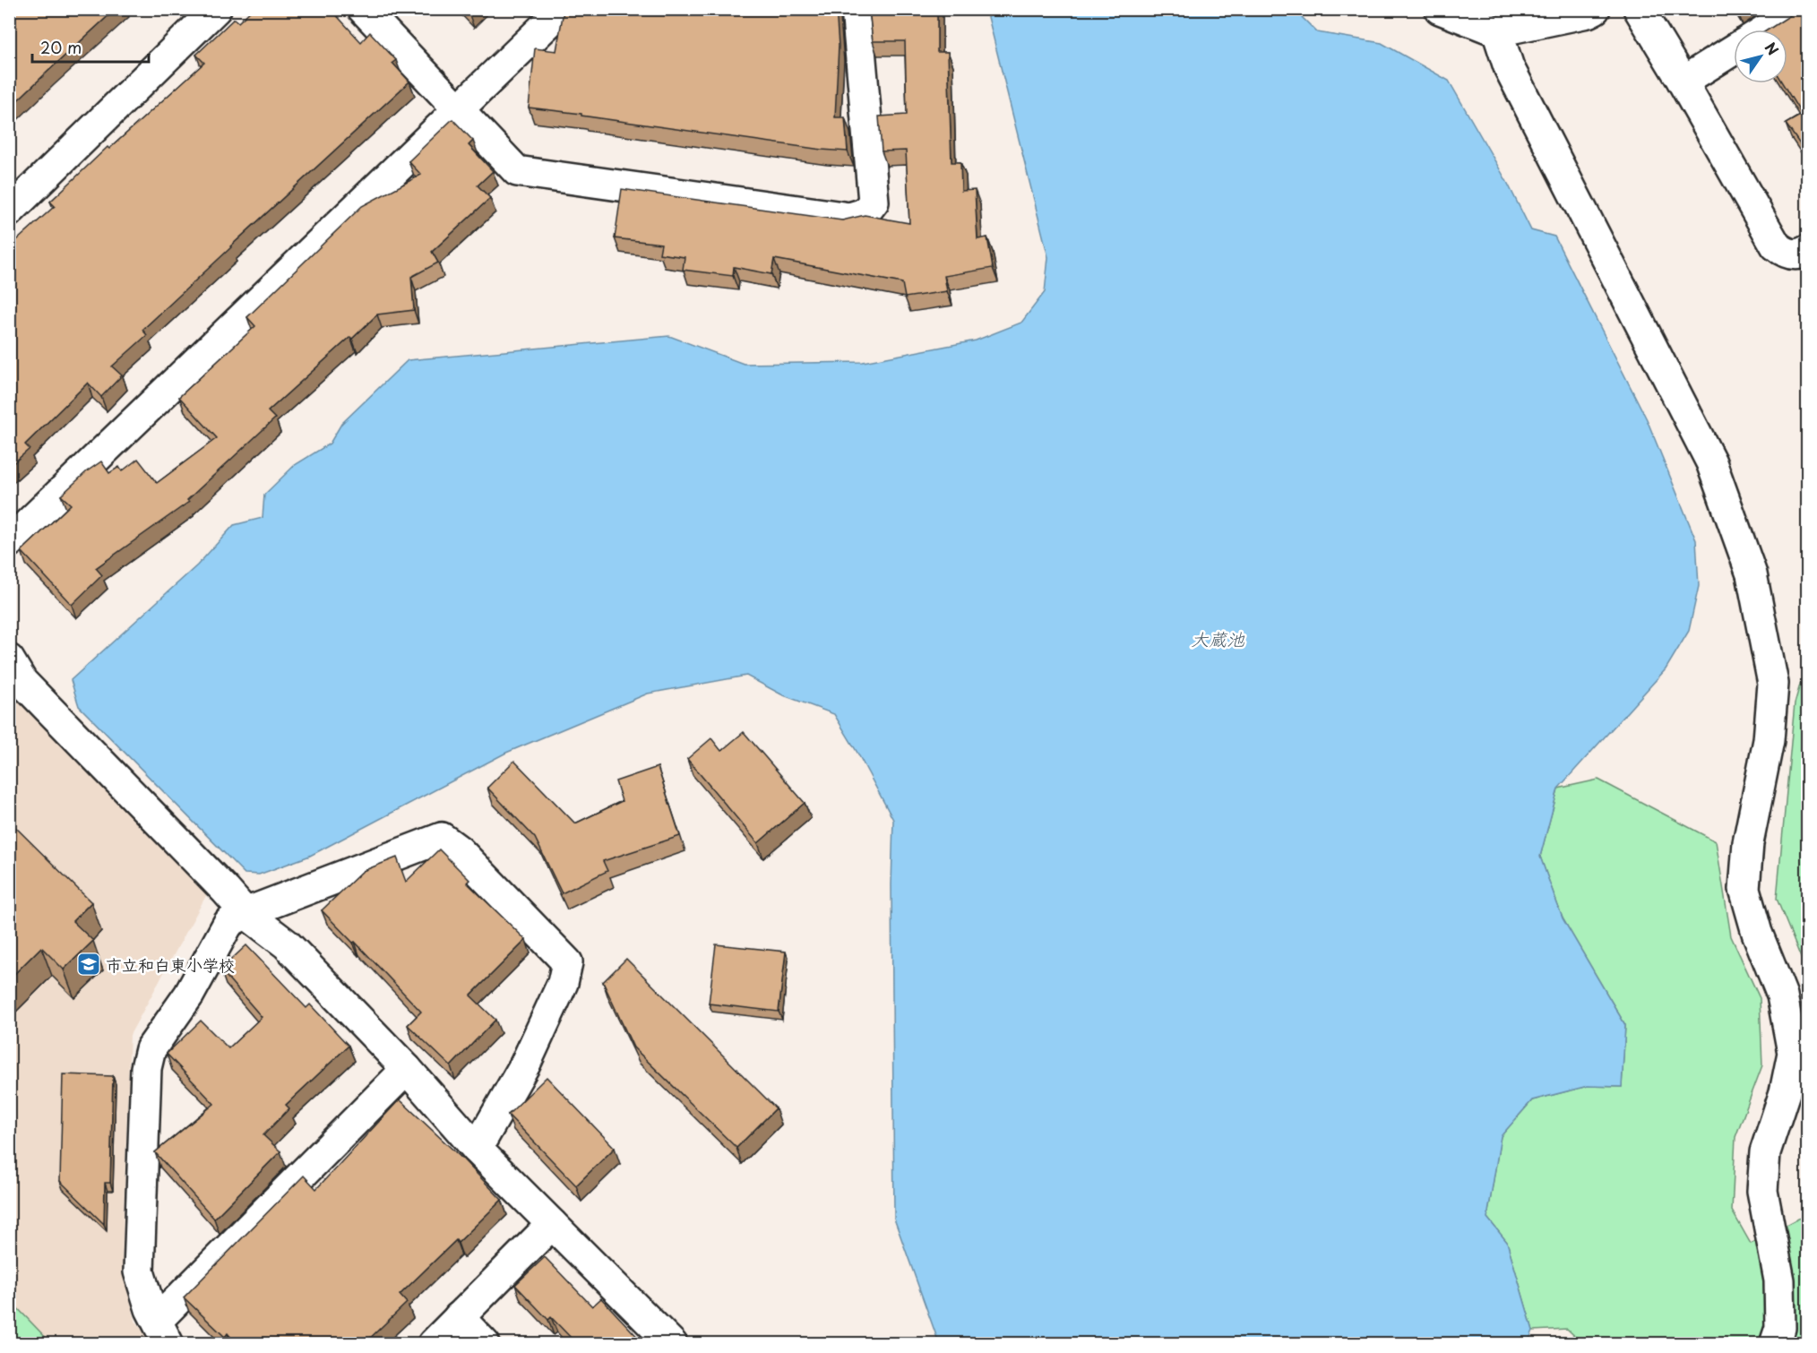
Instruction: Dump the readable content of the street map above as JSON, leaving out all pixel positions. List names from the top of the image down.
{
  "water": ["大蔵池"],
  "places": {
    "school or university": ["市立和白東小学校"]
  },
  "scale_bar": "20 m",
  "north": "top right"
}
